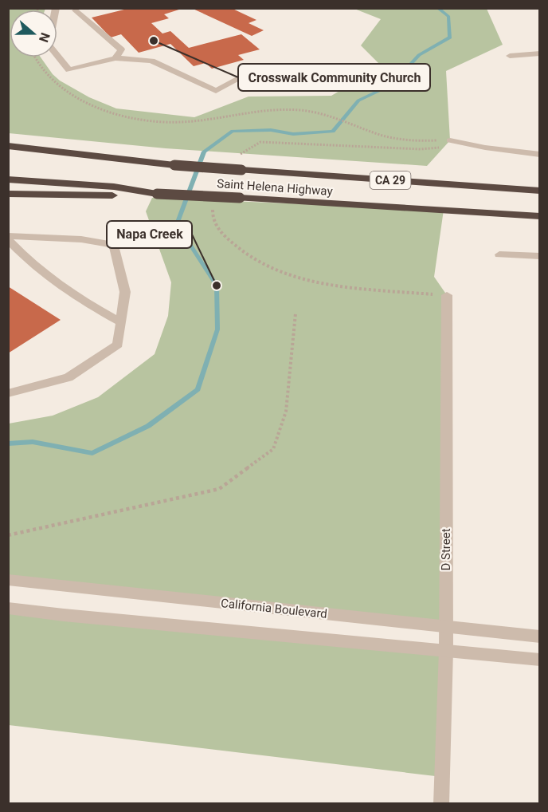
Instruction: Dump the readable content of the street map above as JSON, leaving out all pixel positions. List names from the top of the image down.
{
  "streets": {
    "highway": ["CA 29", "Saint Helena Highway"],
    "street": ["D Street", "California Boulevard"]
  },
  "crossings": [
    ["D Street", "California Boulevard"]
  ],
  "places": ["Crosswalk Community Church", "Napa Creek"],
  "north": "right"
}
